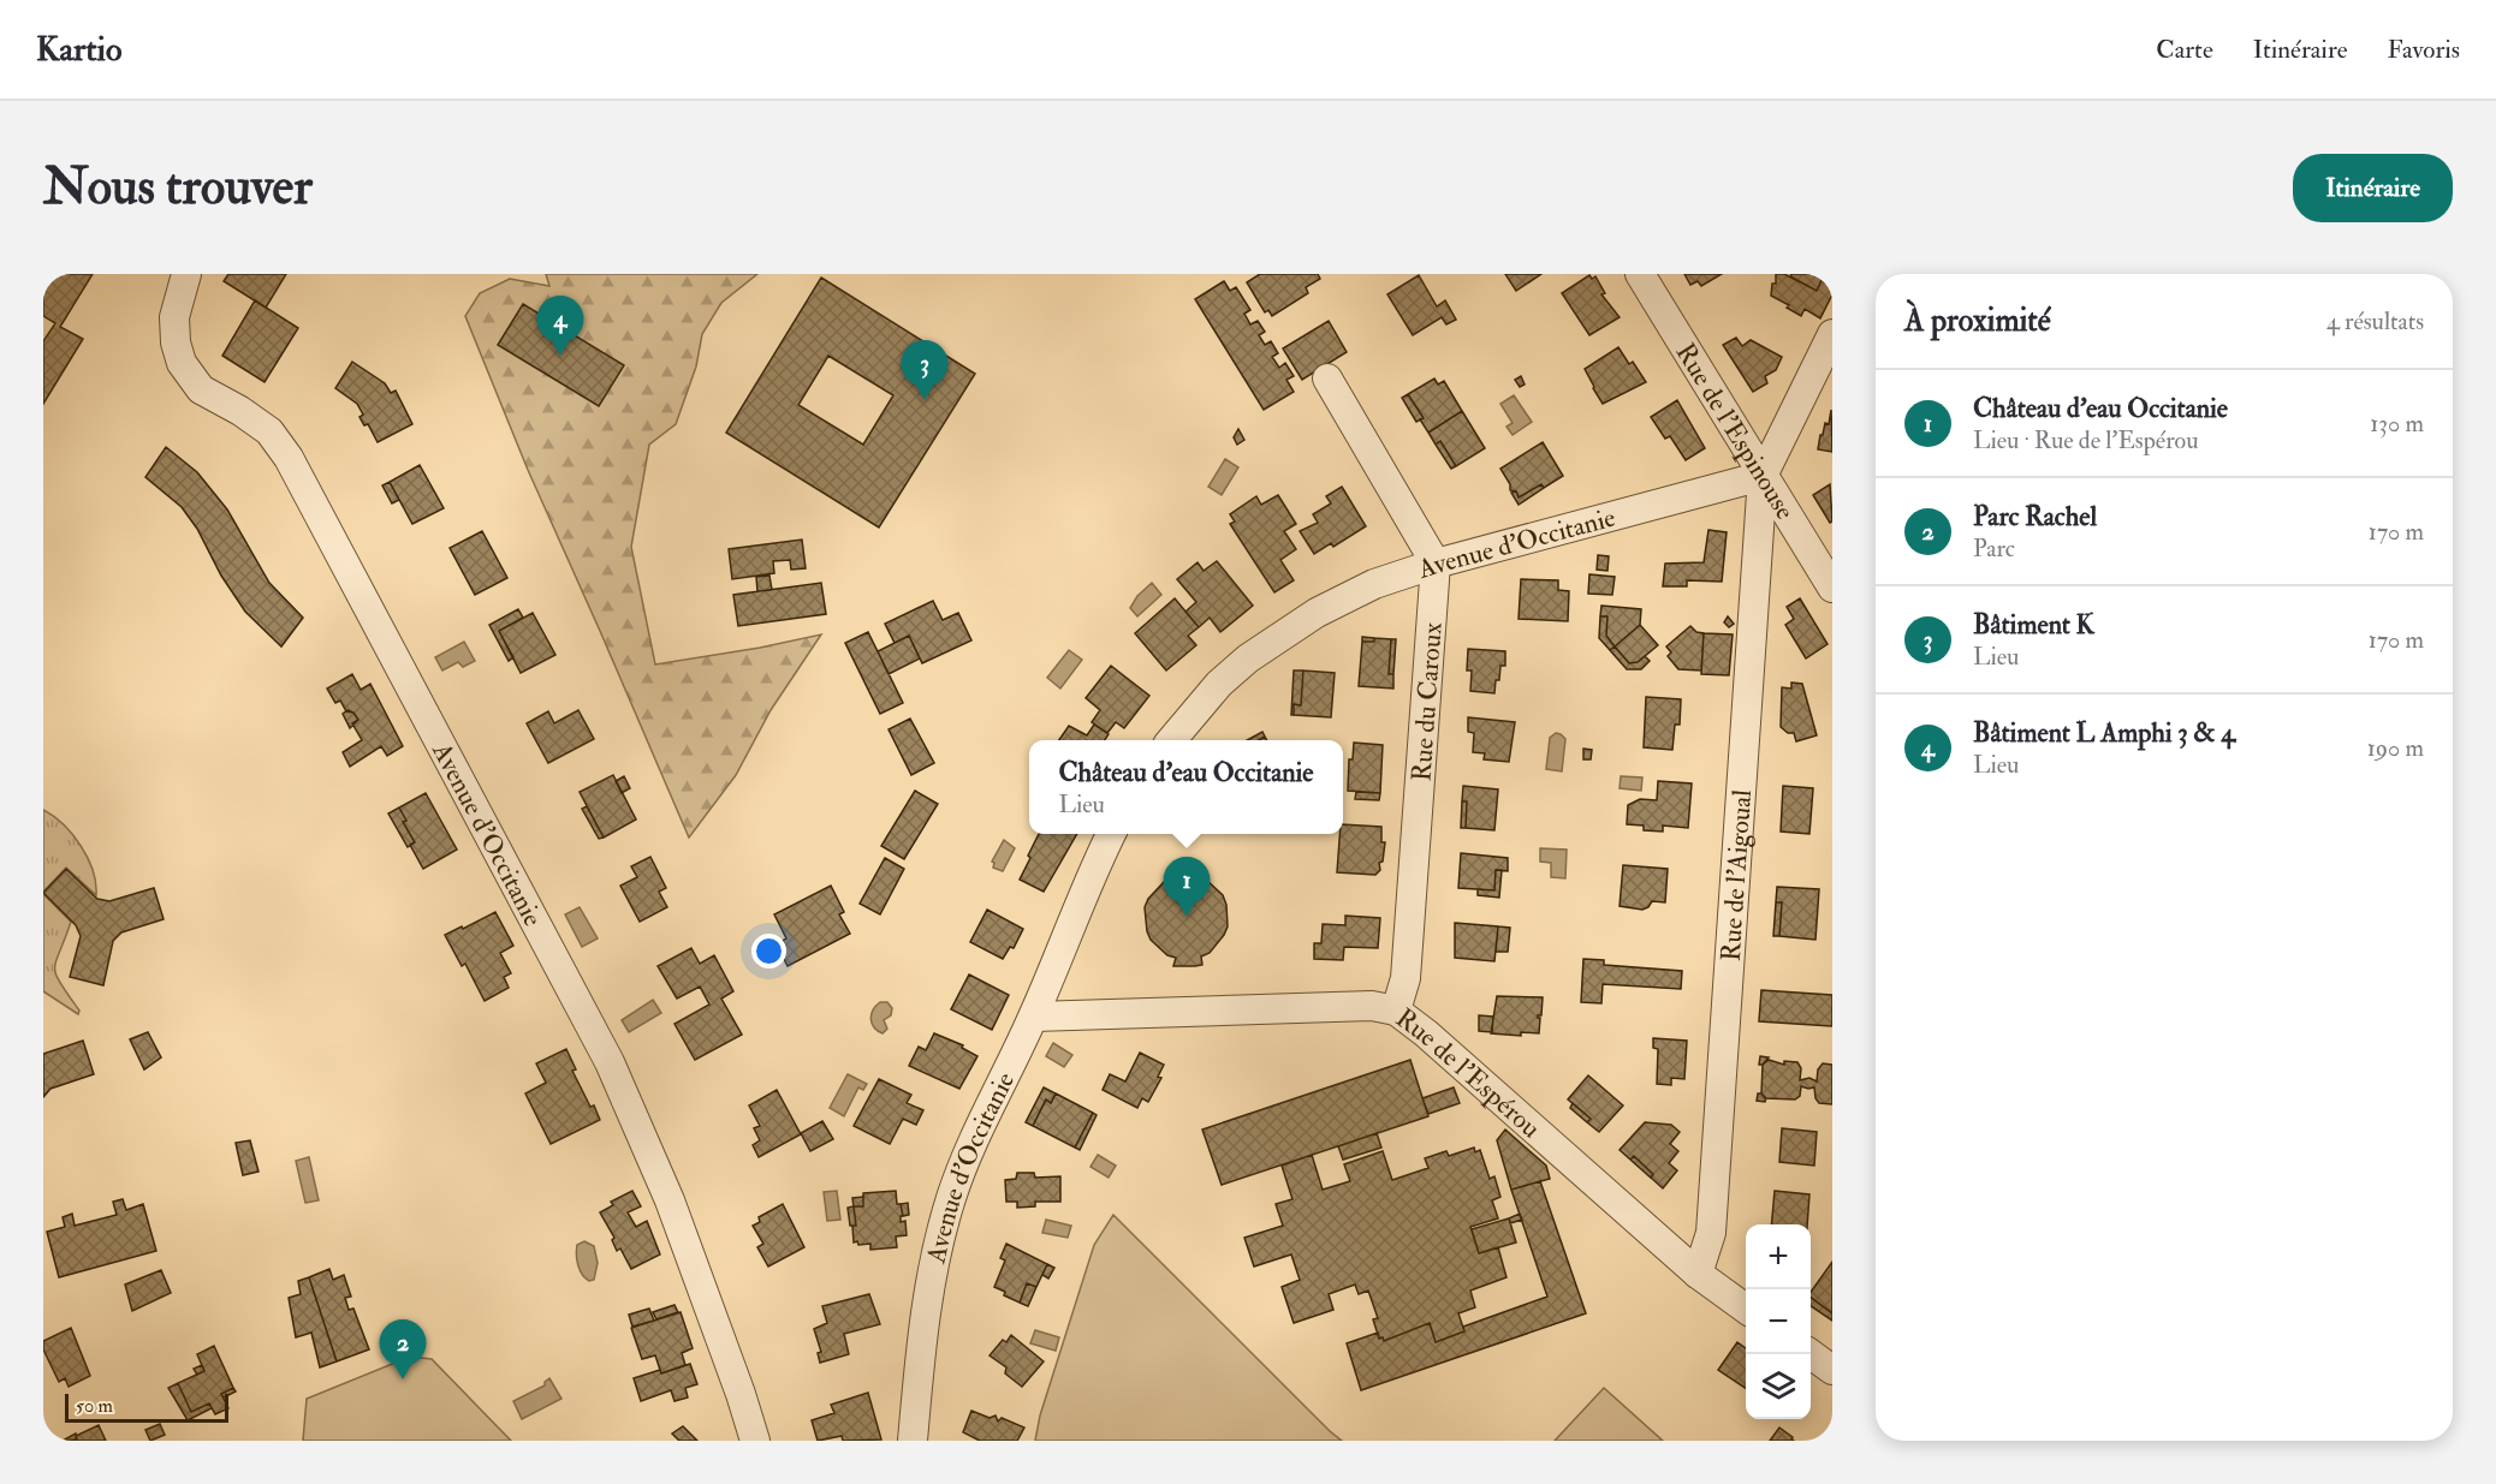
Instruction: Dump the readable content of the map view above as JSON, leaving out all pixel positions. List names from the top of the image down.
{
  "streets": {
    "street": [
      "Rue de l'Espinouse",
      "Avenue d'Occitanie",
      "Rue du Caroux",
      "Rue de l'Aigoual",
      "Rue de l'Espérou"
    ]
  },
  "crossings": [
    ["Rue de l'Espinouse", "Avenue d'Occitanie"],
    ["Rue de l'Espinouse", "Rue de l'Aigoual"],
    ["Avenue d'Occitanie", "Rue du Caroux"],
    ["Avenue d'Occitanie", "Rue de l'Aigoual"],
    ["Avenue d'Occitanie", "Rue de l'Espérou"],
    ["Rue du Caroux", "Rue de l'Espérou"],
    ["Rue de l'Aigoual", "Rue de l'Espérou"]
  ],
  "scale_bar": "50 m",
  "page": {
    "header": "Kartio",
    "nav": ["Carte", "Itinéraire", "Favoris"],
    "buttons": "Itinéraire",
    "title": "Nous trouver",
    "heading": ["À proximité", "4 résultats"],
    "pins": [
      "4",
      "3",
      "1",
      "2"
    ],
    "list": [
      {
        "mark": "1",
        "name": "Château d'eau Occitanie",
        "note": "Lieu · Rue de l'Espérou",
        "value": "130 m"
      },
      {
        "mark": "2",
        "name": "Parc Rachel",
        "note": "Parc",
        "value": "170 m"
      },
      {
        "mark": "3",
        "name": "Bâtiment K",
        "note": "Lieu",
        "value": "170 m"
      },
      {
        "mark": "4",
        "name": "Bâtiment L Amphi 3 & 4",
        "note": "Lieu",
        "value": "190 m"
      }
    ],
    "popup": ["Château d'eau Occitanie", "Lieu"],
    "map_buttons": ["+", "−"],
    "scale": "50 m"
  }
}
